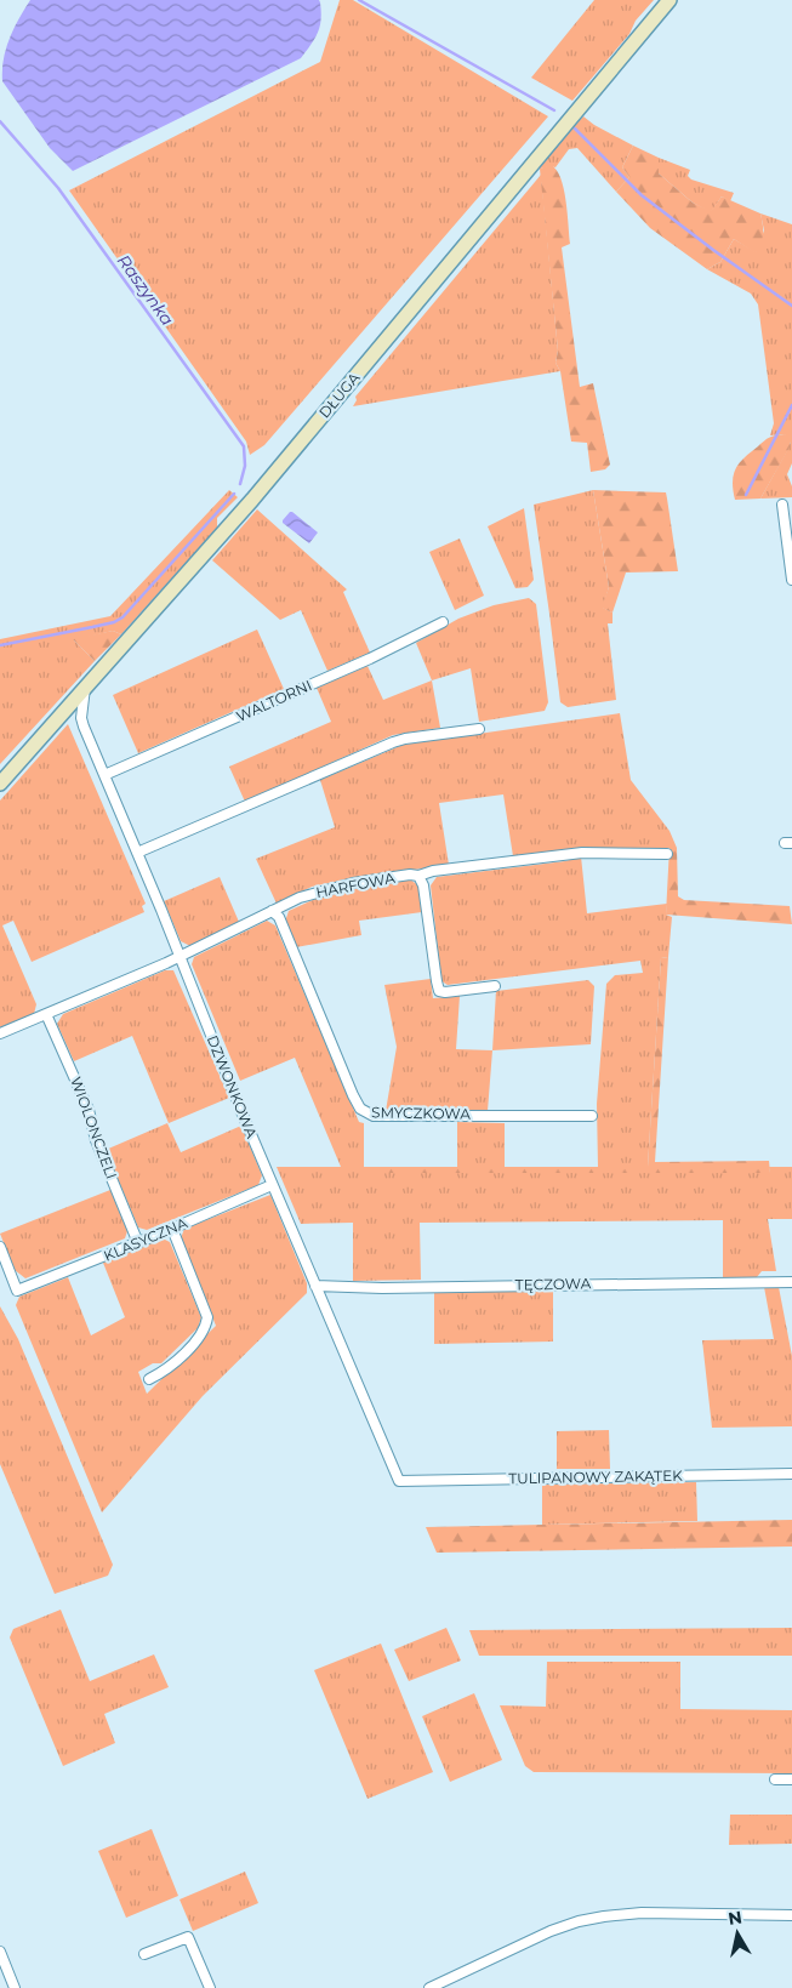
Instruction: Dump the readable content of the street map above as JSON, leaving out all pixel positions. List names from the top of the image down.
{
  "streets": {
    "street": [
      "DŁUGA",
      "WALTORNI",
      "HARFOWA",
      "DZWONKOWA",
      "SMYCZKOWA",
      "WIOLONCZELI",
      "KLASYCZNA",
      "TĘCZOWA",
      "TULIPANOWY ZAKĄTEK"
    ]
  },
  "crossings": [
    ["DŁUGA", "DZWONKOWA"],
    ["WALTORNI", "DZWONKOWA"],
    ["HARFOWA", "DZWONKOWA"],
    ["HARFOWA", "SMYCZKOWA"],
    ["HARFOWA", "WIOLONCZELI"],
    ["DZWONKOWA", "KLASYCZNA"],
    ["DZWONKOWA", "TĘCZOWA"],
    ["DZWONKOWA", "TULIPANOWY ZAKĄTEK"],
    ["WIOLONCZELI", "KLASYCZNA"]
  ],
  "water": ["Raszynka"],
  "north": "top"
}
